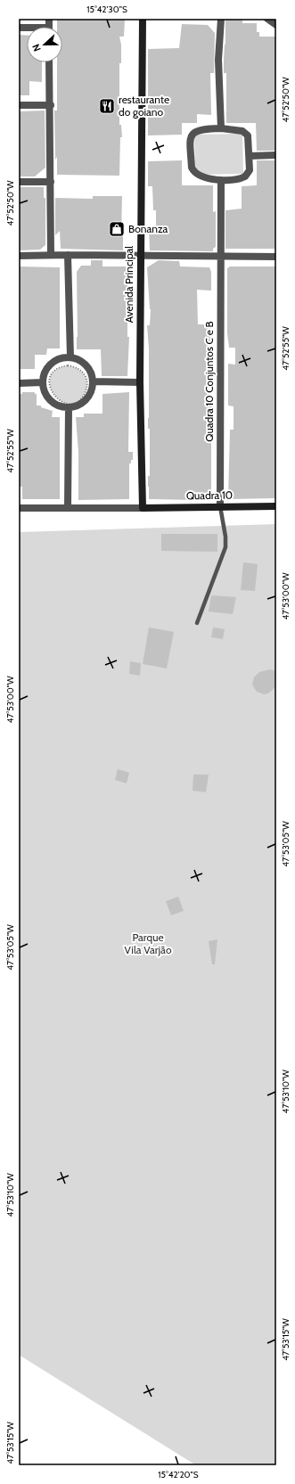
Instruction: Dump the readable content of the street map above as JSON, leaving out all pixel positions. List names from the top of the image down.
{
  "streets": {
    "street": ["Avenida Principal", "Quadra 10 Conjuntos C e B", "Quadra 10"]
  },
  "crossings": [
    ["Avenida Principal", "Quadra 10"],
    ["Quadra 10 Conjuntos C e B", "Quadra 10"]
  ],
  "parks": ["Parque Vila Varjão"],
  "places": {
    "restaurant": ["restaurante do goiano"],
    "shop": ["Bonanza"]
  },
  "north": "left",
  "coordinates": [
    "15°42'30\"S",
    "47°52'50\"W",
    "47°52'55\"W",
    "47°53'00\"W",
    "47°53'05\"W",
    "47°53'10\"W",
    "47°53'15\"W",
    "15°42'20\"S"
  ]
}
